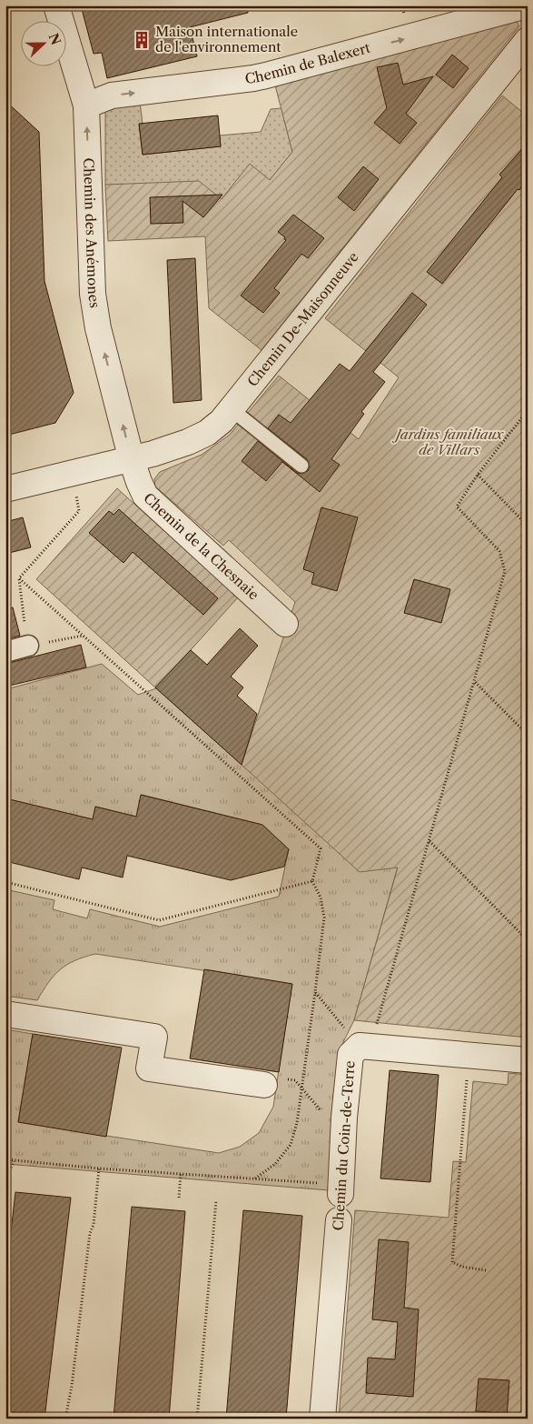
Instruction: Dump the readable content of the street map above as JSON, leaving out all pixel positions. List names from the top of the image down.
{
  "streets": {
    "street": [
      "Chemin de Balexert",
      "Chemin des Anémones",
      "Chemin De-Maisonneuve",
      "Chemin de la Chesnaie",
      "Chemin du Coin-de-Terre"
    ]
  },
  "crossings": [
    ["Chemin de Balexert", "Chemin des Anémones"],
    ["Chemin des Anémones", "Chemin De-Maisonneuve"],
    ["Chemin des Anémones", "Chemin de la Chesnaie"],
    ["Chemin De-Maisonneuve", "Chemin de la Chesnaie"]
  ],
  "one_way": ["Chemin de Balexert", "Chemin des Anémones"],
  "parks": ["Jardins familiaux de Villars"],
  "places": {
    "building": ["Maison internationale de l'environnement"]
  },
  "north": "right"
}
